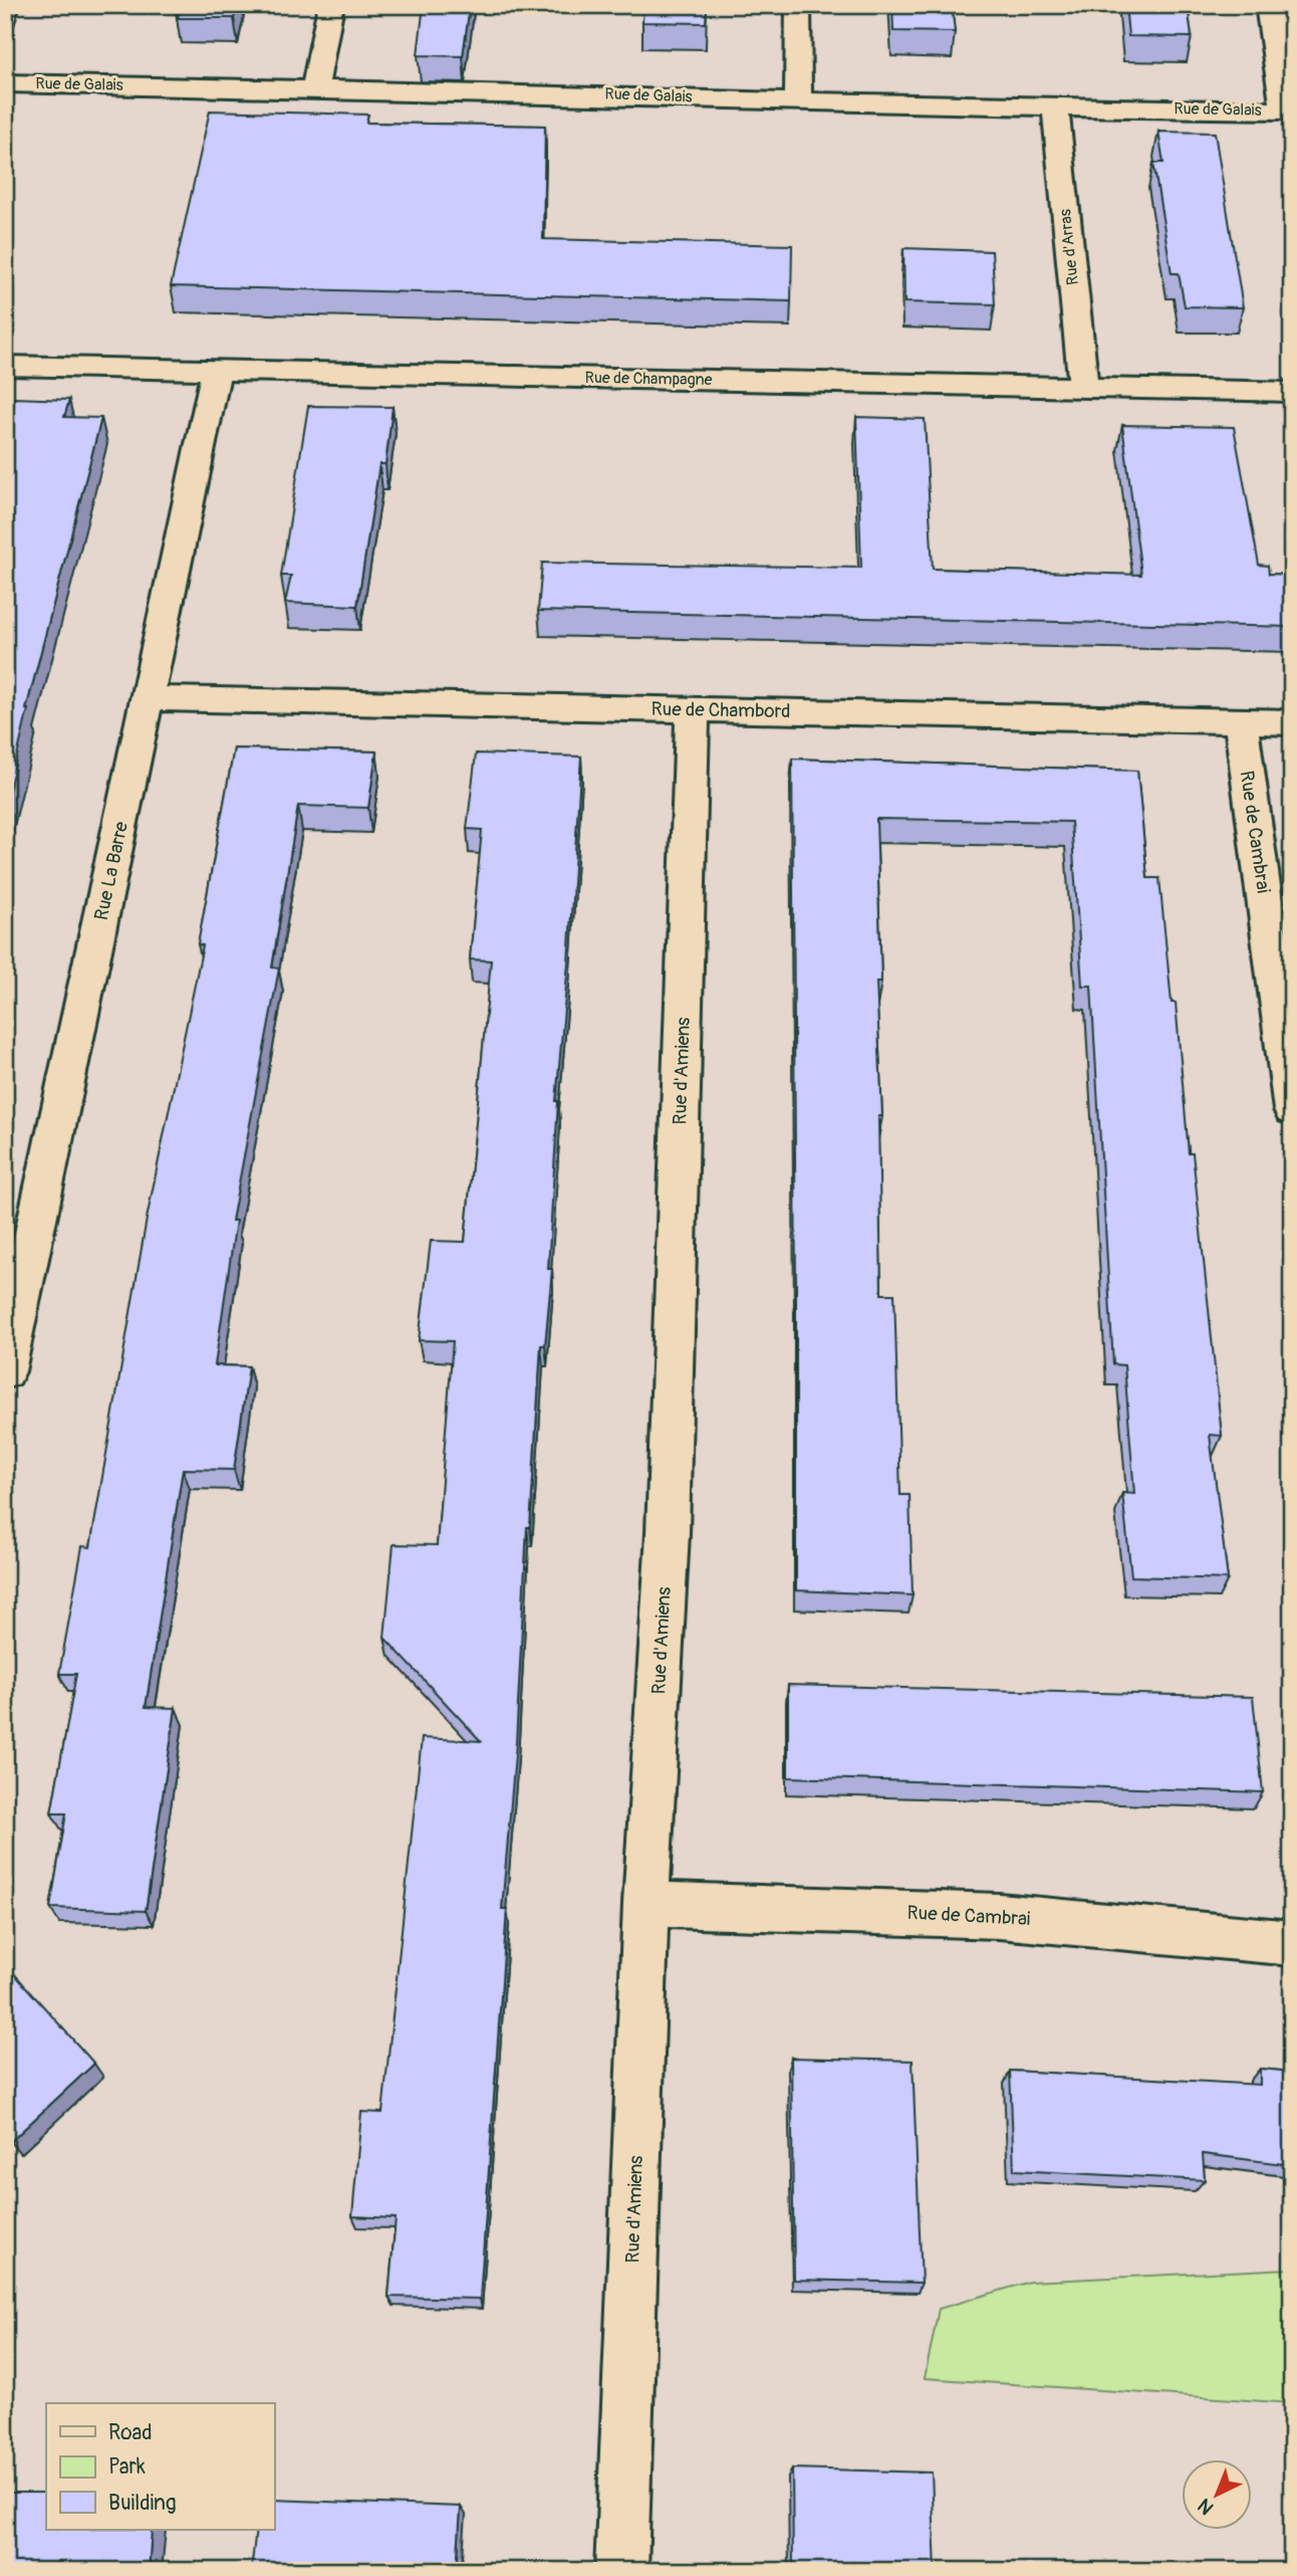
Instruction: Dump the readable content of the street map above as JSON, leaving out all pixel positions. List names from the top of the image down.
{
  "streets": {
    "street": [
      "Rue de Galais",
      "Rue d'Arras",
      "Rue de Champagne",
      "Rue de Chambord",
      "Rue de Cambrai",
      "Rue La Barre",
      "Rue d'Amiens"
    ]
  },
  "crossings": [
    ["Rue de Galais", "Rue d'Arras"],
    ["Rue d'Arras", "Rue de Champagne"],
    ["Rue de Champagne", "Rue La Barre"],
    ["Rue de Chambord", "Rue de Cambrai"],
    ["Rue de Chambord", "Rue La Barre"],
    ["Rue de Chambord", "Rue d'Amiens"],
    ["Rue de Cambrai", "Rue d'Amiens"]
  ],
  "legend": ["Road", "Park", "Building"],
  "north": "bottom left"
}
